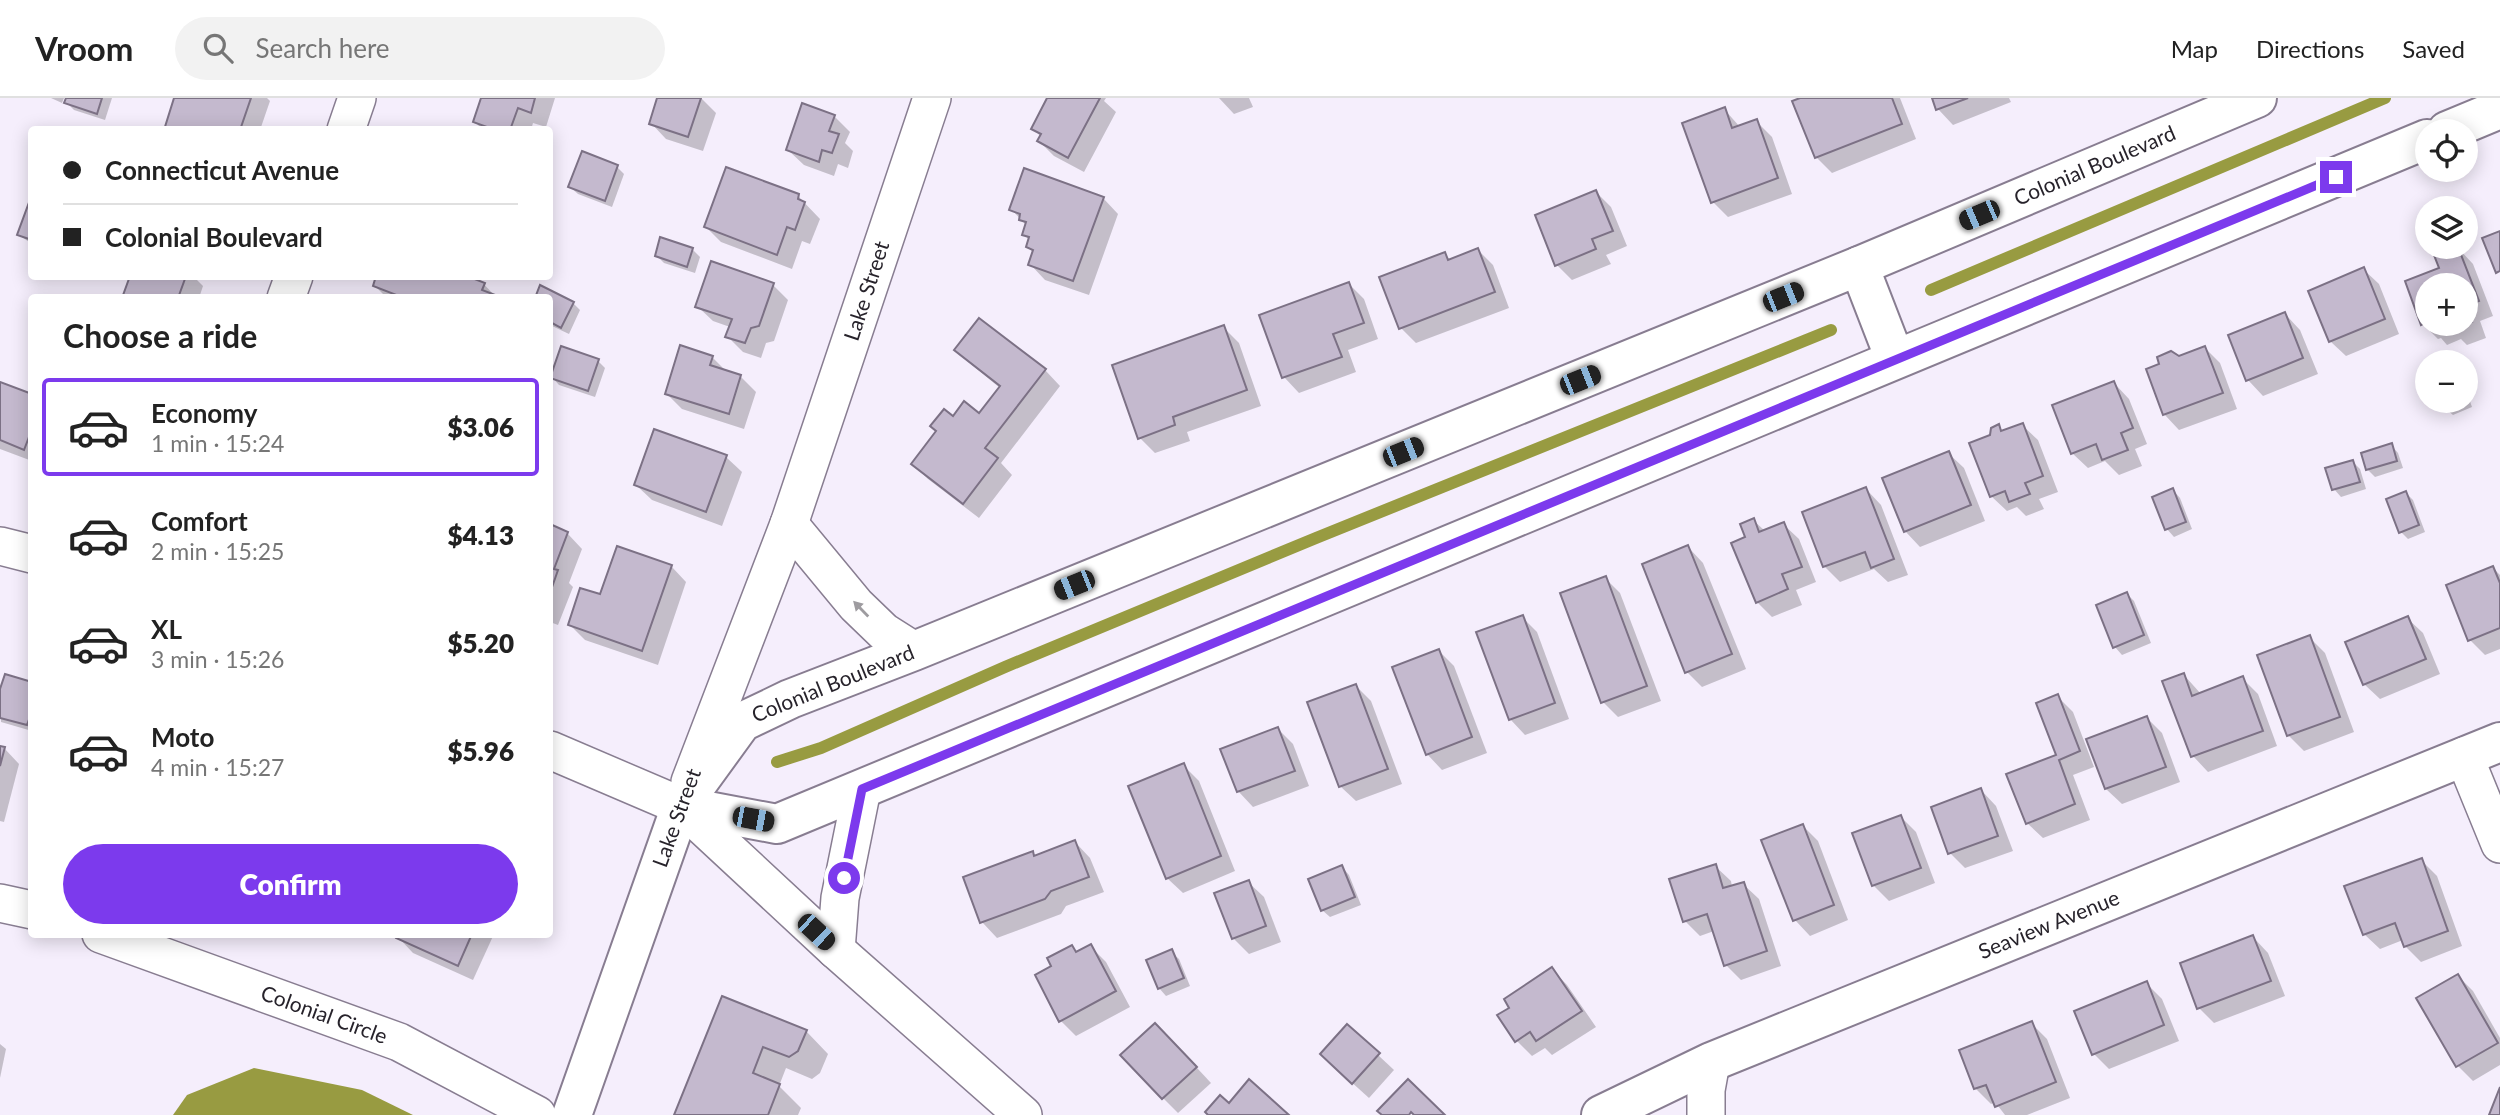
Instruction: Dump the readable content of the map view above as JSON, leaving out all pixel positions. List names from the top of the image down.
{
  "streets": {
    "street": [
      "Colonial Boulevard",
      "Lake Street",
      "Seaview Avenue",
      "Colonial Circle"
    ]
  },
  "crossings": [
    ["Colonial Boulevard", "Lake Street"]
  ],
  "page": {
    "header": "Vroom",
    "search": "Search here",
    "nav": ["Map", "Directions", "Saved"],
    "map_buttons": ["+", "−"],
    "banner": ["Connecticut Avenue", "Colonial Boulevard"],
    "heading": "Choose a ride",
    "list": [
      {
        "name": "Economy",
        "note": "1 min · 15:24",
        "value": "$3.06"
      },
      {
        "name": "Comfort",
        "note": "2 min · 15:25",
        "value": "$4.13"
      },
      {
        "name": "XL",
        "note": "3 min · 15:26",
        "value": "$5.20"
      },
      {
        "name": "Moto",
        "note": "4 min · 15:27",
        "value": "$5.96"
      }
    ],
    "buttons": "Confirm"
  }
}
